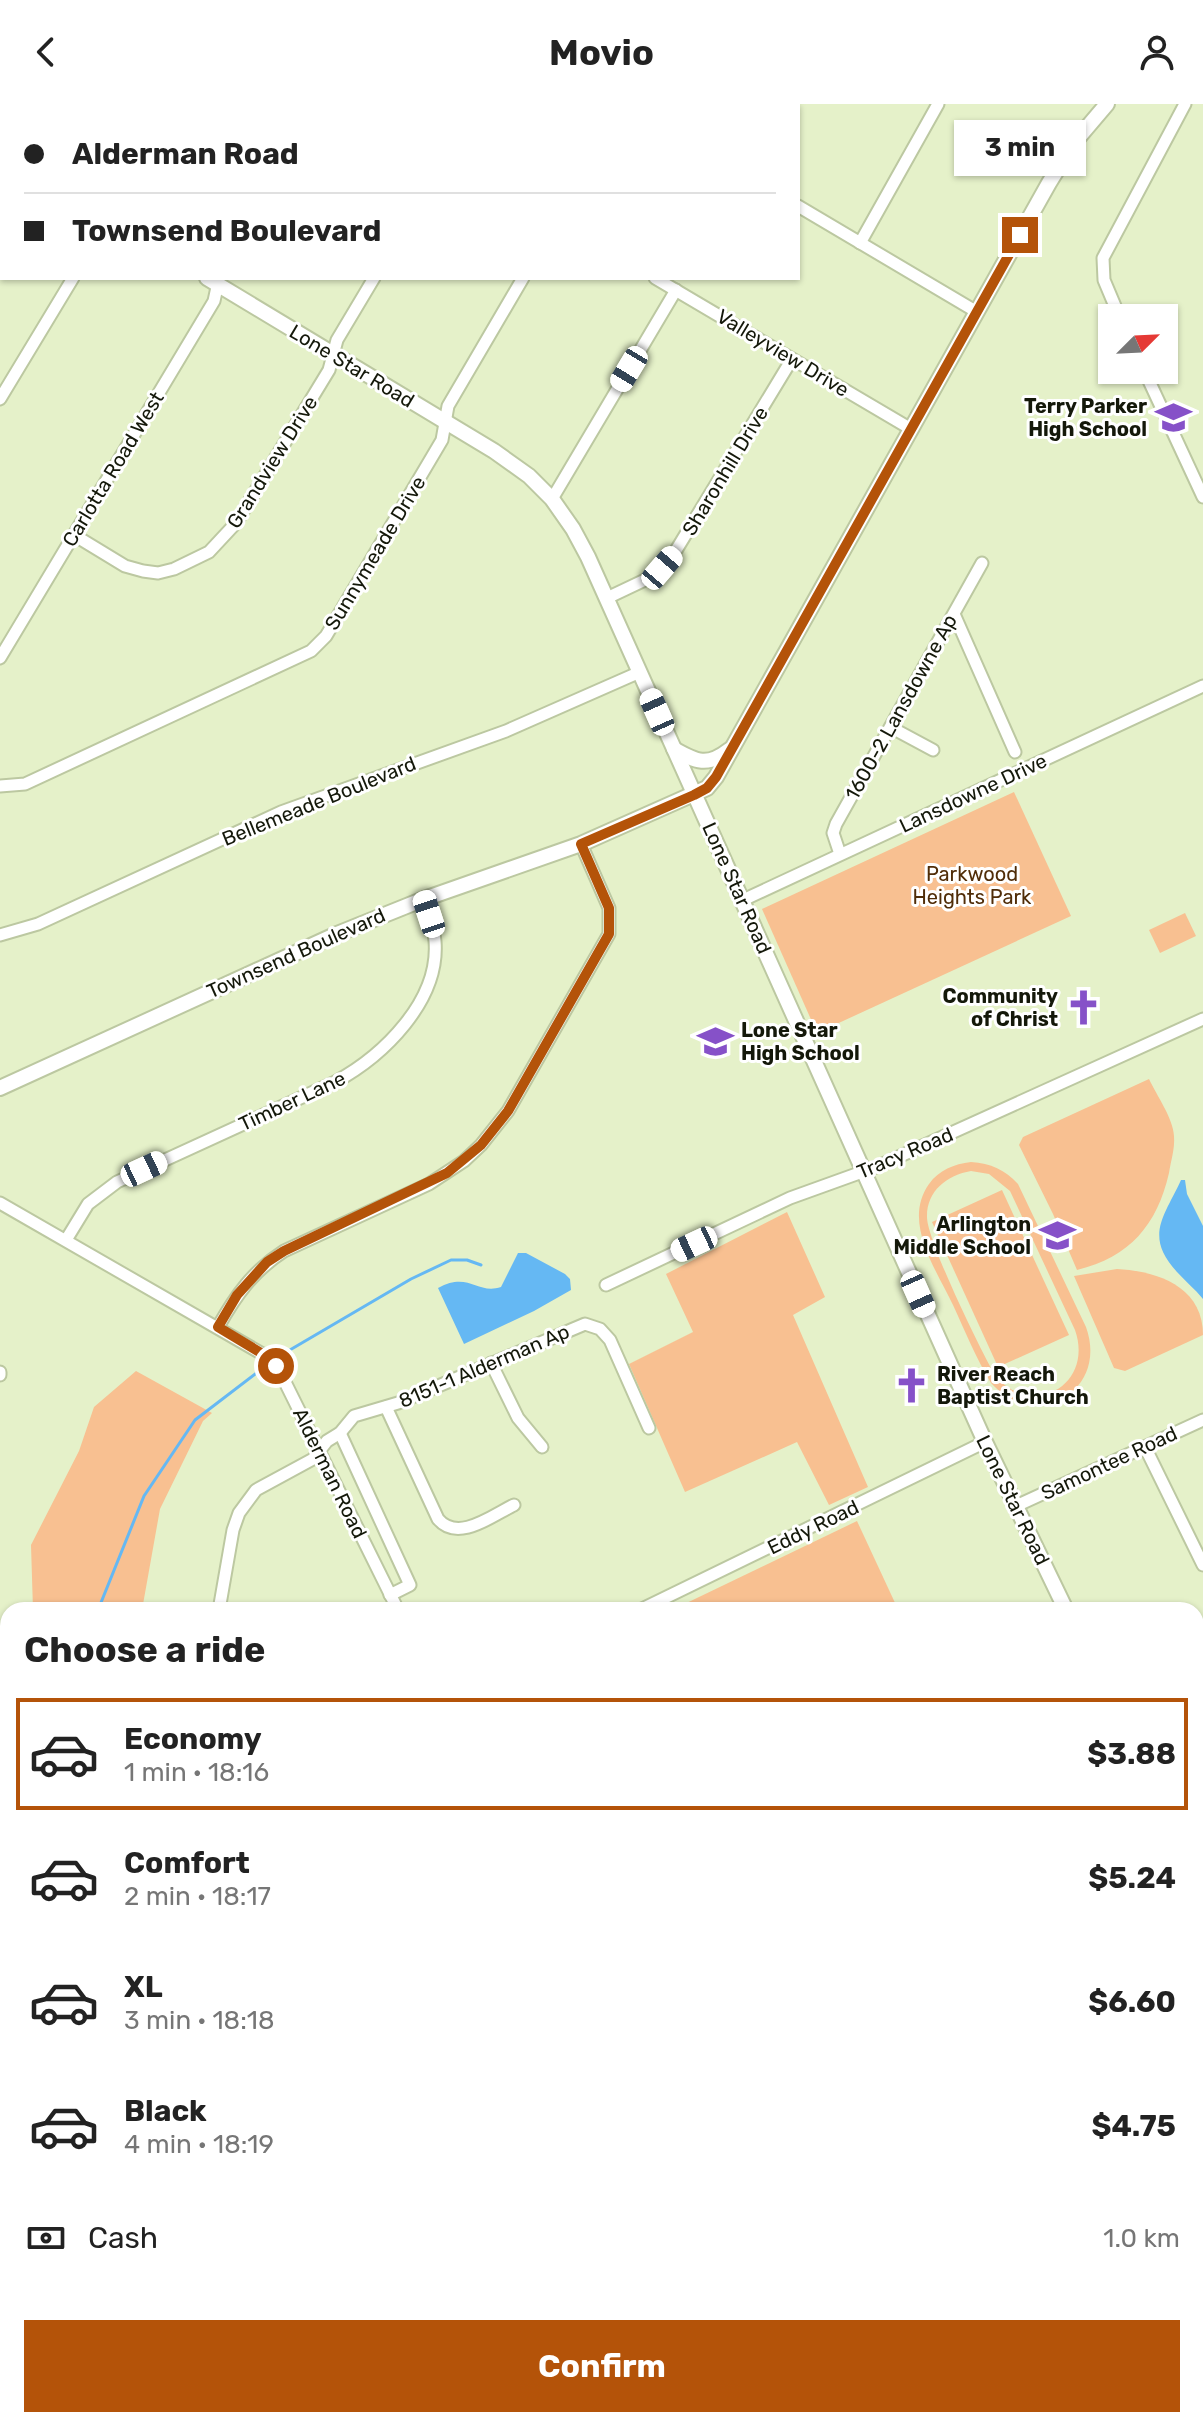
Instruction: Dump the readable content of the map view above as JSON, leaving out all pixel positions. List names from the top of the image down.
{
  "streets": {
    "street": [
      "Valleyview Drive",
      "Lone Star Road",
      "Grandview Drive",
      "Carlotta Road West",
      "Sharonhill Drive",
      "Sunnymeade Drive",
      "1600-2 Lansdowne Ap",
      "Lansdowne Drive",
      "Bellemeade Boulevard",
      "Townsend Boulevard",
      "Timber Lane",
      "Tracy Road",
      "8151-1 Alderman Ap",
      "Samontee Road",
      "Alderman Road",
      "Eddy Road"
    ]
  },
  "crossings": [
    ["Valleyview Drive", "Sharonhill Drive"],
    ["Valleyview Drive", "Townsend Boulevard"],
    ["Lone Star Road", "Grandview Drive"],
    ["Lone Star Road", "Carlotta Road West"],
    ["Lone Star Road", "Sharonhill Drive"],
    ["Lone Star Road", "Sunnymeade Drive"],
    ["Lone Star Road", "Lansdowne Drive"],
    ["Lone Star Road", "Bellemeade Boulevard"],
    ["Lone Star Road", "Townsend Boulevard"],
    ["Lone Star Road", "Tracy Road"],
    ["Lone Star Road", "Samontee Road"],
    ["Lone Star Road", "Eddy Road"],
    ["Grandview Drive", "Carlotta Road West"],
    ["1600-2 Lansdowne Ap", "Lansdowne Drive"],
    ["Townsend Boulevard", "Timber Lane"],
    ["Timber Lane", "Alderman Road"],
    ["8151-1 Alderman Ap", "Alderman Road"]
  ],
  "parks": ["Parkwood Heights Park"],
  "places": {
    "school or university": ["Terry Parker High School", "Lone Star High School", "Arlington Middle School"],
    "church": ["Community of Christ", "River Reach Baptist Church"]
  },
  "north": "top right",
  "page": {
    "header": "Movio",
    "banner": ["Alderman Road", "Townsend Boulevard"],
    "bubble": "3 min",
    "heading": "Choose a ride",
    "list": [
      {
        "name": "Economy",
        "note": "1 min · 18:16",
        "value": "$3.88"
      },
      {
        "name": "Comfort",
        "note": "2 min · 18:17",
        "value": "$5.24"
      },
      {
        "name": "XL",
        "note": "3 min · 18:18",
        "value": "$6.60"
      },
      {
        "name": "Black",
        "note": "4 min · 18:19",
        "value": "$4.75"
      }
    ],
    "pay": ["Cash", "1.0 km"],
    "buttons": "Confirm"
  }
}
